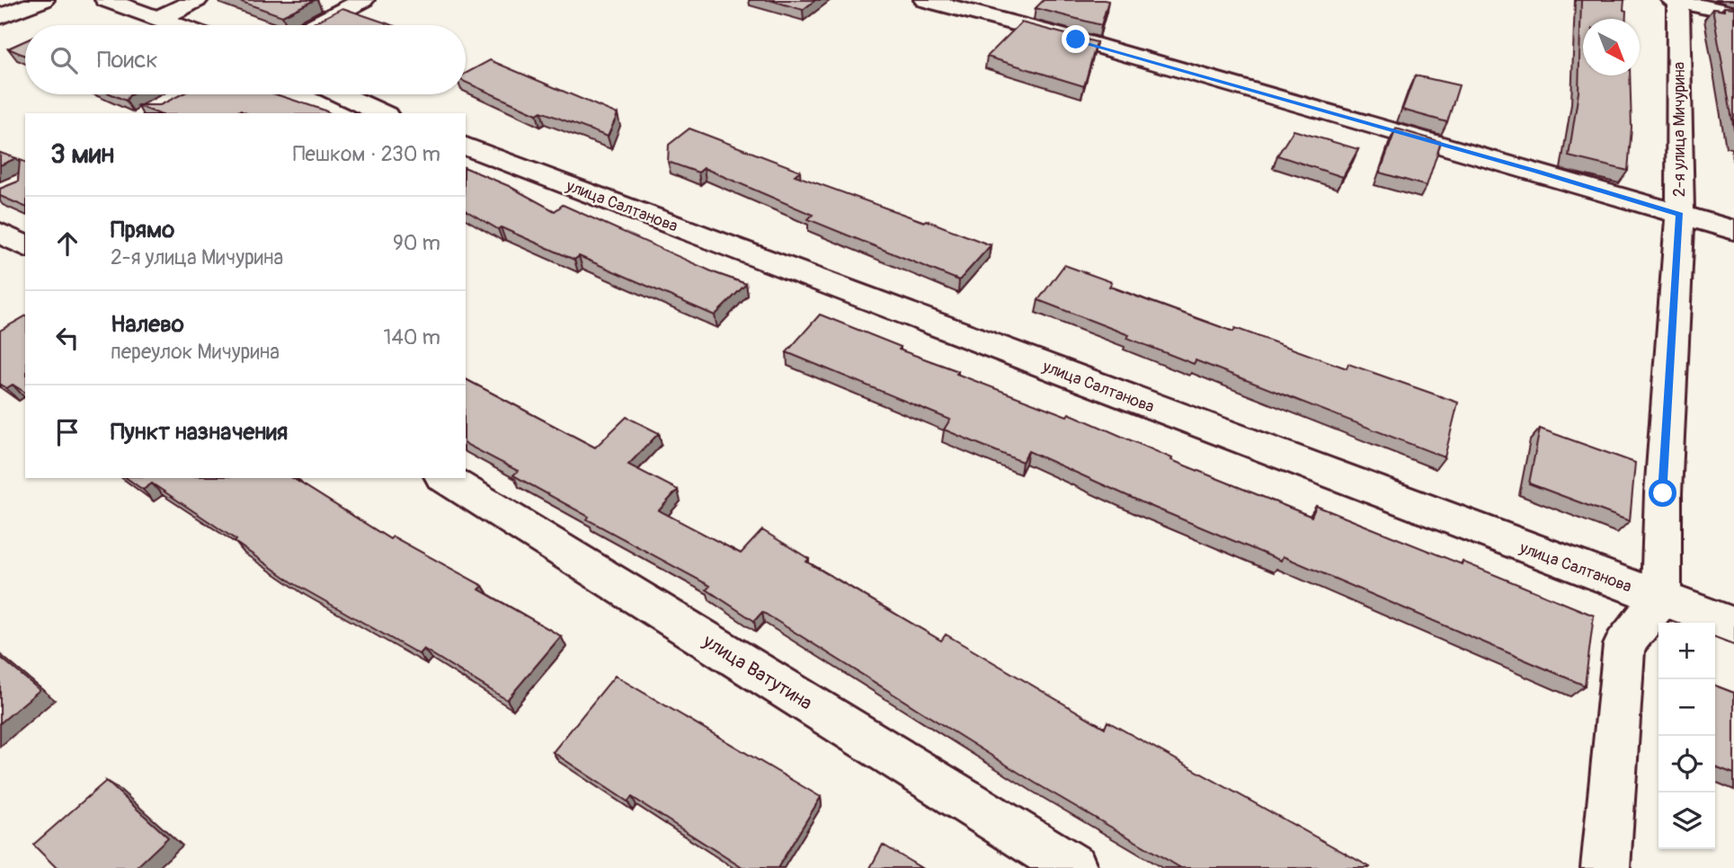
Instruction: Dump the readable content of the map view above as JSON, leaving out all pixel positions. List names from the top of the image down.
{
  "streets": {
    "street": ["2-я улица Мичурина", "улица Салтанова", "улица Ватутина"]
  },
  "crossings": [
    ["2-я улица Мичурина", "улица Салтанова"]
  ],
  "north": "bottom right",
  "page": {
    "search": "Поиск",
    "heading": ["3 мин", "Пешком · 230 m"],
    "list": [
      ["Прямо", "2-я улица Мичурина", "90 m"],
      ["Налево", "переулок Мичурина", "140 m"],
      "Пункт назначения"
    ],
    "map_buttons": ["+", "−"]
  }
}
